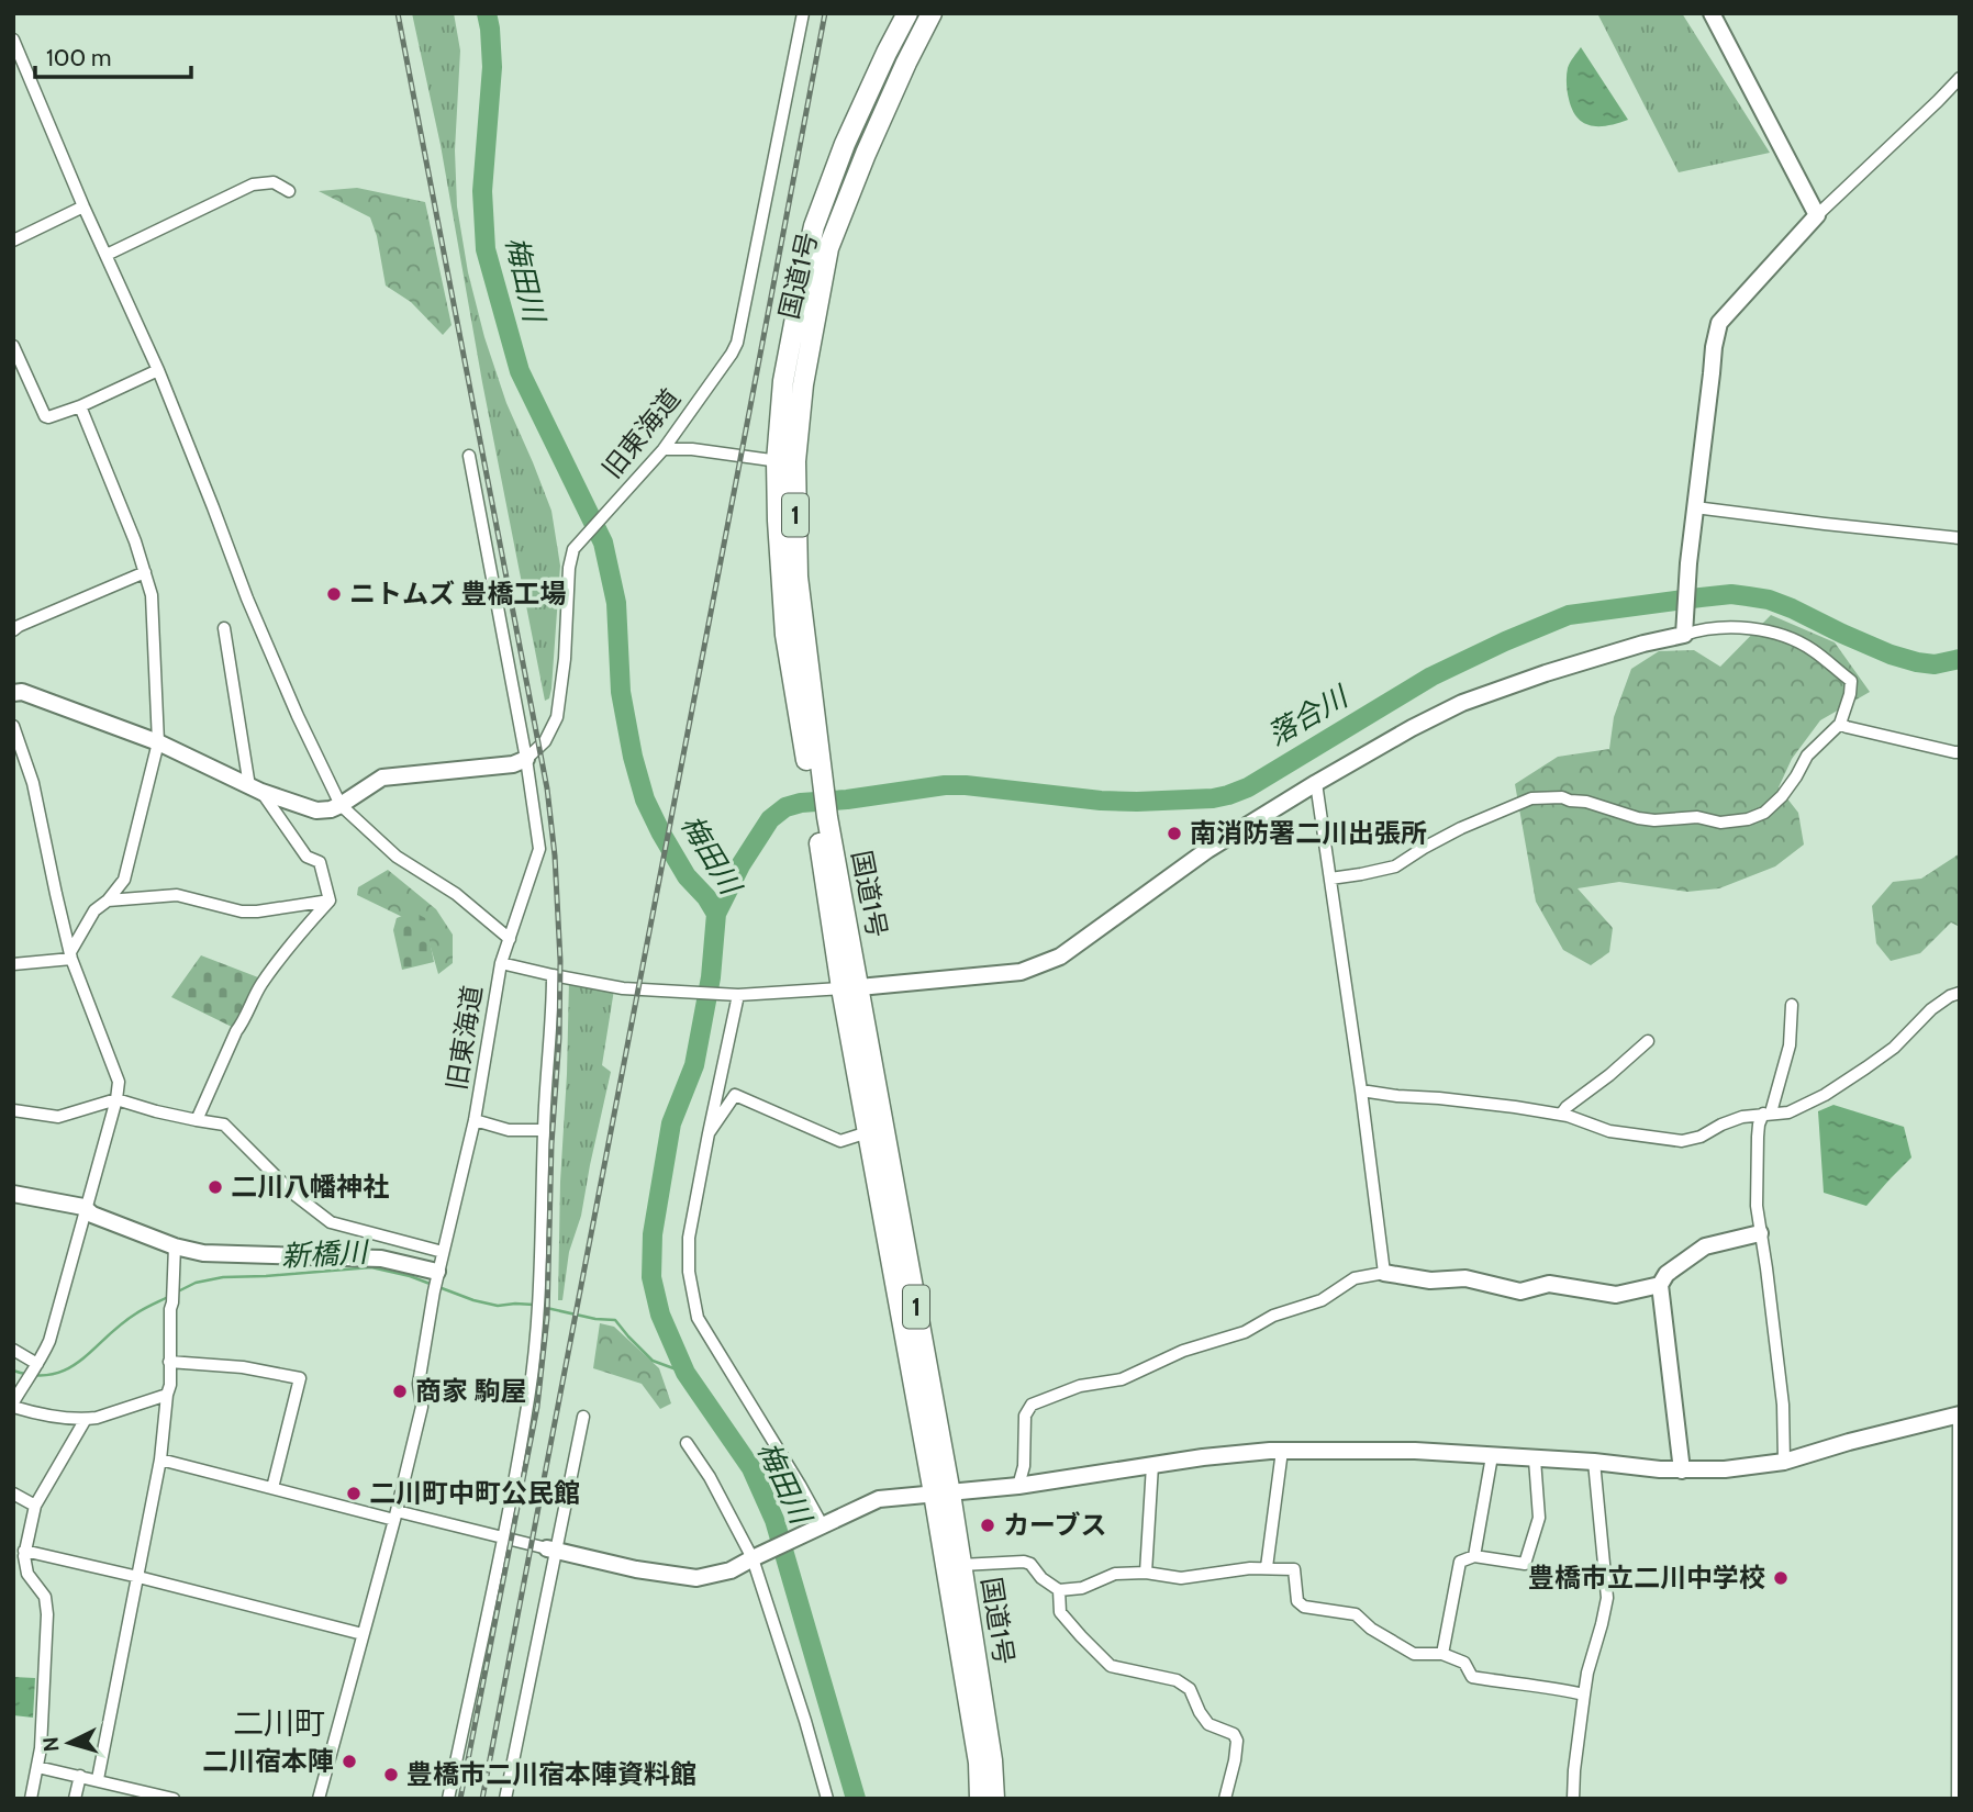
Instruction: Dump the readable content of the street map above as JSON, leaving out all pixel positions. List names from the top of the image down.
{
  "streets": {
    "highway": ["国道1号", "1"],
    "street": ["旧東海道"]
  },
  "districts": ["二川町"],
  "water": ["梅田川", "落合川", "新橋川"],
  "places": [
    "ニトムズ 豊橋工場",
    "南消防署二川出張所",
    "二川八幡神社",
    "商家 駒屋",
    "二川町中町公民館",
    "カーブス",
    "豊橋市立二川中学校",
    "二川宿本陣",
    "豊橋市二川宿本陣資料館"
  ],
  "scale_bar": "100 m",
  "north": "left"
}
